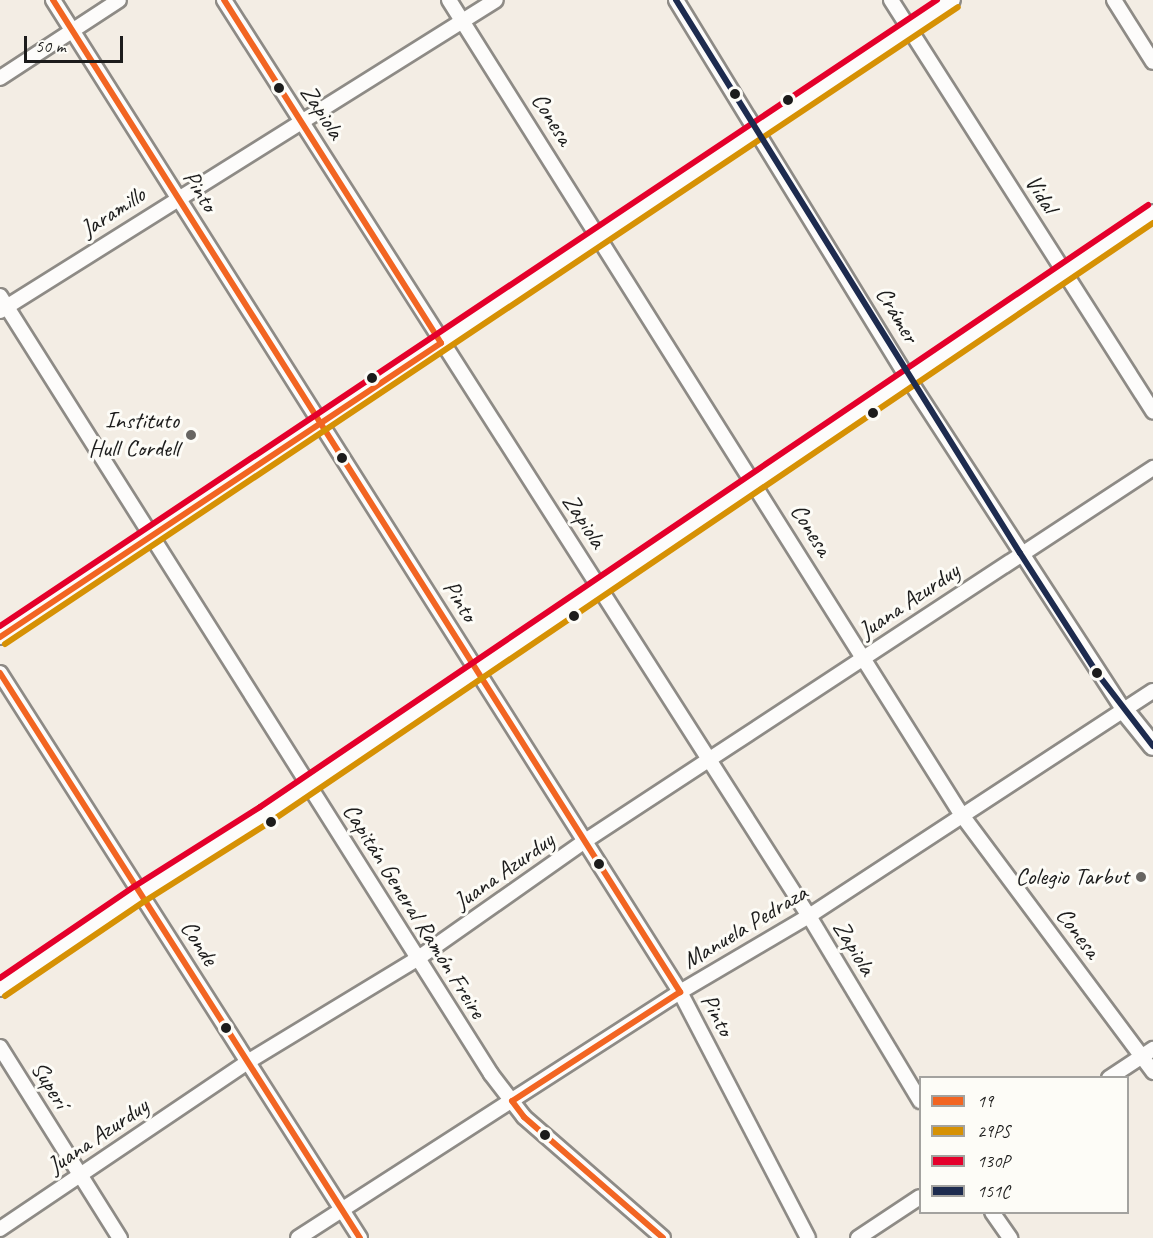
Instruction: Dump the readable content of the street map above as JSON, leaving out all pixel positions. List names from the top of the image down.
{
  "streets": {
    "street": [
      "Zapiola",
      "Conesa",
      "Pinto",
      "Vidal",
      "Jaramillo",
      "Crámer",
      "Juana Azurduy",
      "Capitán General Ramón Freire",
      "Manuela Pedraza",
      "Conde",
      "Superí"
    ]
  },
  "crossings": [
    ["Zapiola", "Jaramillo"],
    ["Zapiola", "Juana Azurduy"],
    ["Zapiola", "Manuela Pedraza"],
    ["Conesa", "Jaramillo"],
    ["Conesa", "Juana Azurduy"],
    ["Conesa", "Manuela Pedraza"],
    ["Pinto", "Jaramillo"],
    ["Pinto", "Juana Azurduy"],
    ["Pinto", "Manuela Pedraza"],
    ["Jaramillo", "Capitán General Ramón Freire"],
    ["Crámer", "Juana Azurduy"],
    ["Crámer", "Manuela Pedraza"],
    ["Juana Azurduy", "Capitán General Ramón Freire"],
    ["Juana Azurduy", "Conde"],
    ["Juana Azurduy", "Superí"],
    ["Capitán General Ramón Freire", "Manuela Pedraza"],
    ["Manuela Pedraza", "Conde"]
  ],
  "places": ["Instituto Hull Cordell", "Colegio Tarbut"],
  "lines": [
    "transit line 19",
    "transit line 130P",
    "transit line 151C",
    "transit line 29PS"
  ],
  "legend": [
    "19",
    "29PS",
    "130P",
    "151C"
  ],
  "scale_bar": "50 m"
}
